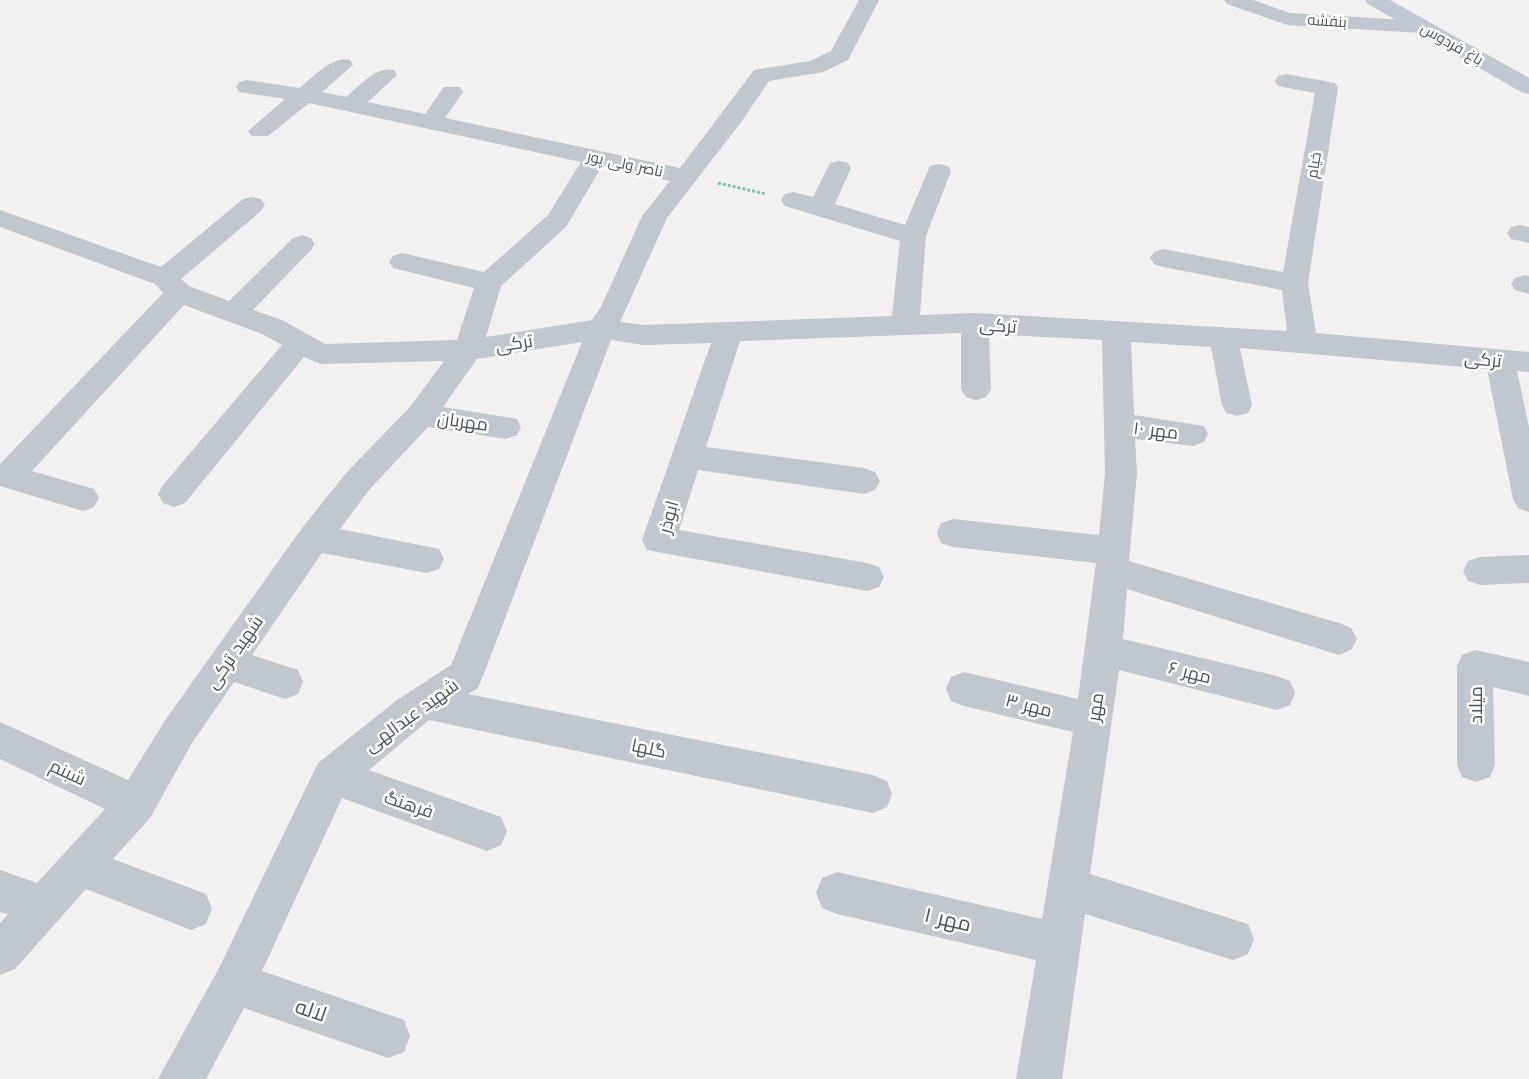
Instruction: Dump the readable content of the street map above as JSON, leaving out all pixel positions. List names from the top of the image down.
{
  "streets": {
    "street": [
      "بنفشه",
      "باغ فردوس",
      "ناصر ولی پور",
      "خیام",
      "ترکی",
      "مهربان",
      "مهر ۱۰",
      "ابوذر",
      "شهید ترکی",
      "مهر ۶",
      "مهر ۳",
      "میلاد",
      "مهر",
      "شهید عبدالهی",
      "گلها",
      "شبنم",
      "فرهنگ",
      "مهر ۱",
      "لاله"
    ]
  },
  "crossings": [
    ["بنفشه", "باغ فردوس"],
    ["ناصر ولی پور", "شهید عبدالهی"],
    ["خیام", "ترکی"],
    ["ترکی", "ابوذر"],
    ["ترکی", "شهید ترکی"],
    ["ترکی", "مهر"],
    ["ترکی", "شهید عبدالهی"],
    ["مهربان", "شهید ترکی"],
    ["مهر ۱۰", "مهر"],
    ["شهید ترکی", "شبنم"],
    ["مهر ۶", "مهر"],
    ["مهر ۳", "مهر"],
    ["مهر", "مهر ۱"],
    ["شهید عبدالهی", "گلها"],
    ["شهید عبدالهی", "فرهنگ"],
    ["شهید عبدالهی", "لاله"]
  ]
}
